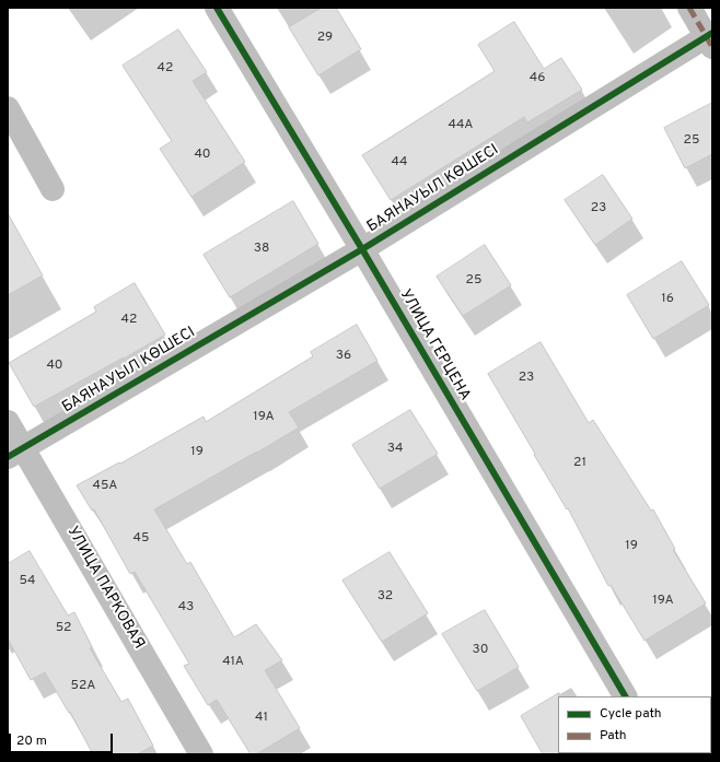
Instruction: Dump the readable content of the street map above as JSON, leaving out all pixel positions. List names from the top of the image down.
{
  "streets": {
    "street": ["БАЯНАУЫЛ КӨШЕСІ", "УЛИЦА ГЕРЦЕНА", "УЛИЦА ПАРКОВАЯ"]
  },
  "crossings": [
    ["БАЯНАУЫЛ КӨШЕСІ", "УЛИЦА ГЕРЦЕНА"],
    ["БАЯНАУЫЛ КӨШЕСІ", "УЛИЦА ПАРКОВАЯ"]
  ],
  "house_numbers": [
    "29",
    "42",
    "46",
    "44А",
    "25",
    "40",
    "44",
    "23",
    "38",
    "25",
    "16",
    "42",
    "36",
    "40",
    "23",
    "19А",
    "34",
    "19",
    "21",
    "45А",
    "45",
    "19",
    "54",
    "32",
    "19А",
    "43",
    "52",
    "30",
    "41А",
    "52А",
    "41"
  ],
  "legend": ["Cycle path", "Path"],
  "scale_bar": "20 m"
}
